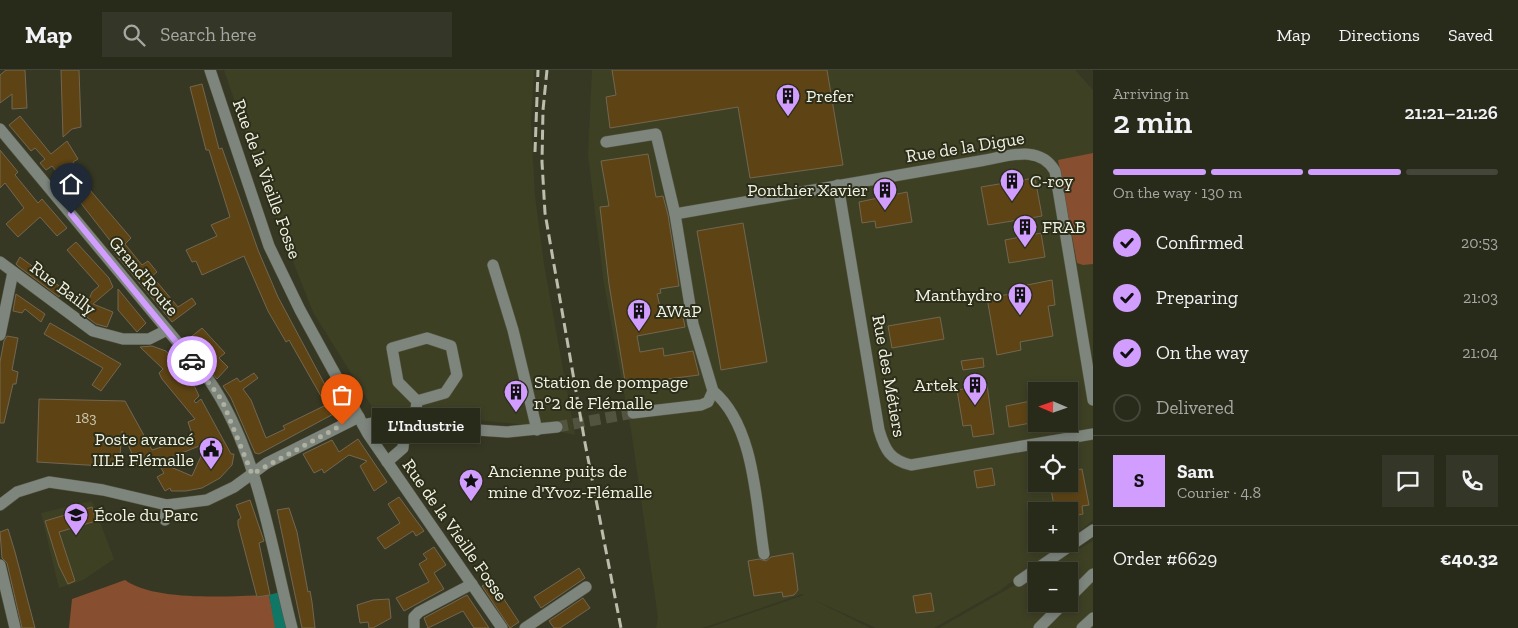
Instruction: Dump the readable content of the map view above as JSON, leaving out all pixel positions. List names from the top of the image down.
{
  "streets": {
    "street": [
      "Rue de la Digue",
      "Rue de la Vieille Fosse",
      "Grand'Route",
      "Rue Bailly",
      "Rue des Métiers"
    ]
  },
  "crossings": [
    ["Rue de la Digue", "Rue des Métiers"],
    ["Grand'Route", "Rue Bailly"]
  ],
  "places": {
    "building": [
      "Prefer",
      "C-roy",
      "Ponthier Xavier",
      "FRAB",
      "Manthydro",
      "AWaP",
      "Artek",
      "Station de pompage n°2 de Flémalle"
    ],
    "other": ["L'Industrie"],
    "public building": ["Poste avancé IILE Flémalle"],
    "place": ["Ancienne puits de mine d'Yvoz-Flémalle"],
    "school or university": ["École du Parc"]
  },
  "house_numbers": ["183"],
  "north": "left",
  "page": {
    "header": "Map",
    "search": "Search here",
    "nav": ["Map", "Directions", "Saved"],
    "heading": ["2 min", "Arriving in", "21:21–21:26"],
    "panel": [
      "Sam",
      "Courier · 4.8",
      "Order #6629",
      "€40.32"
    ],
    "bar": "On the way · 130 m",
    "list": [
      ["Confirmed", "20:53"],
      ["Preparing", "21:03"],
      ["On the way", "21:04"],
      "Delivered"
    ],
    "map_buttons": ["+", "−"],
    "bubble": "L'Industrie",
    "round": "S"
  }
}
